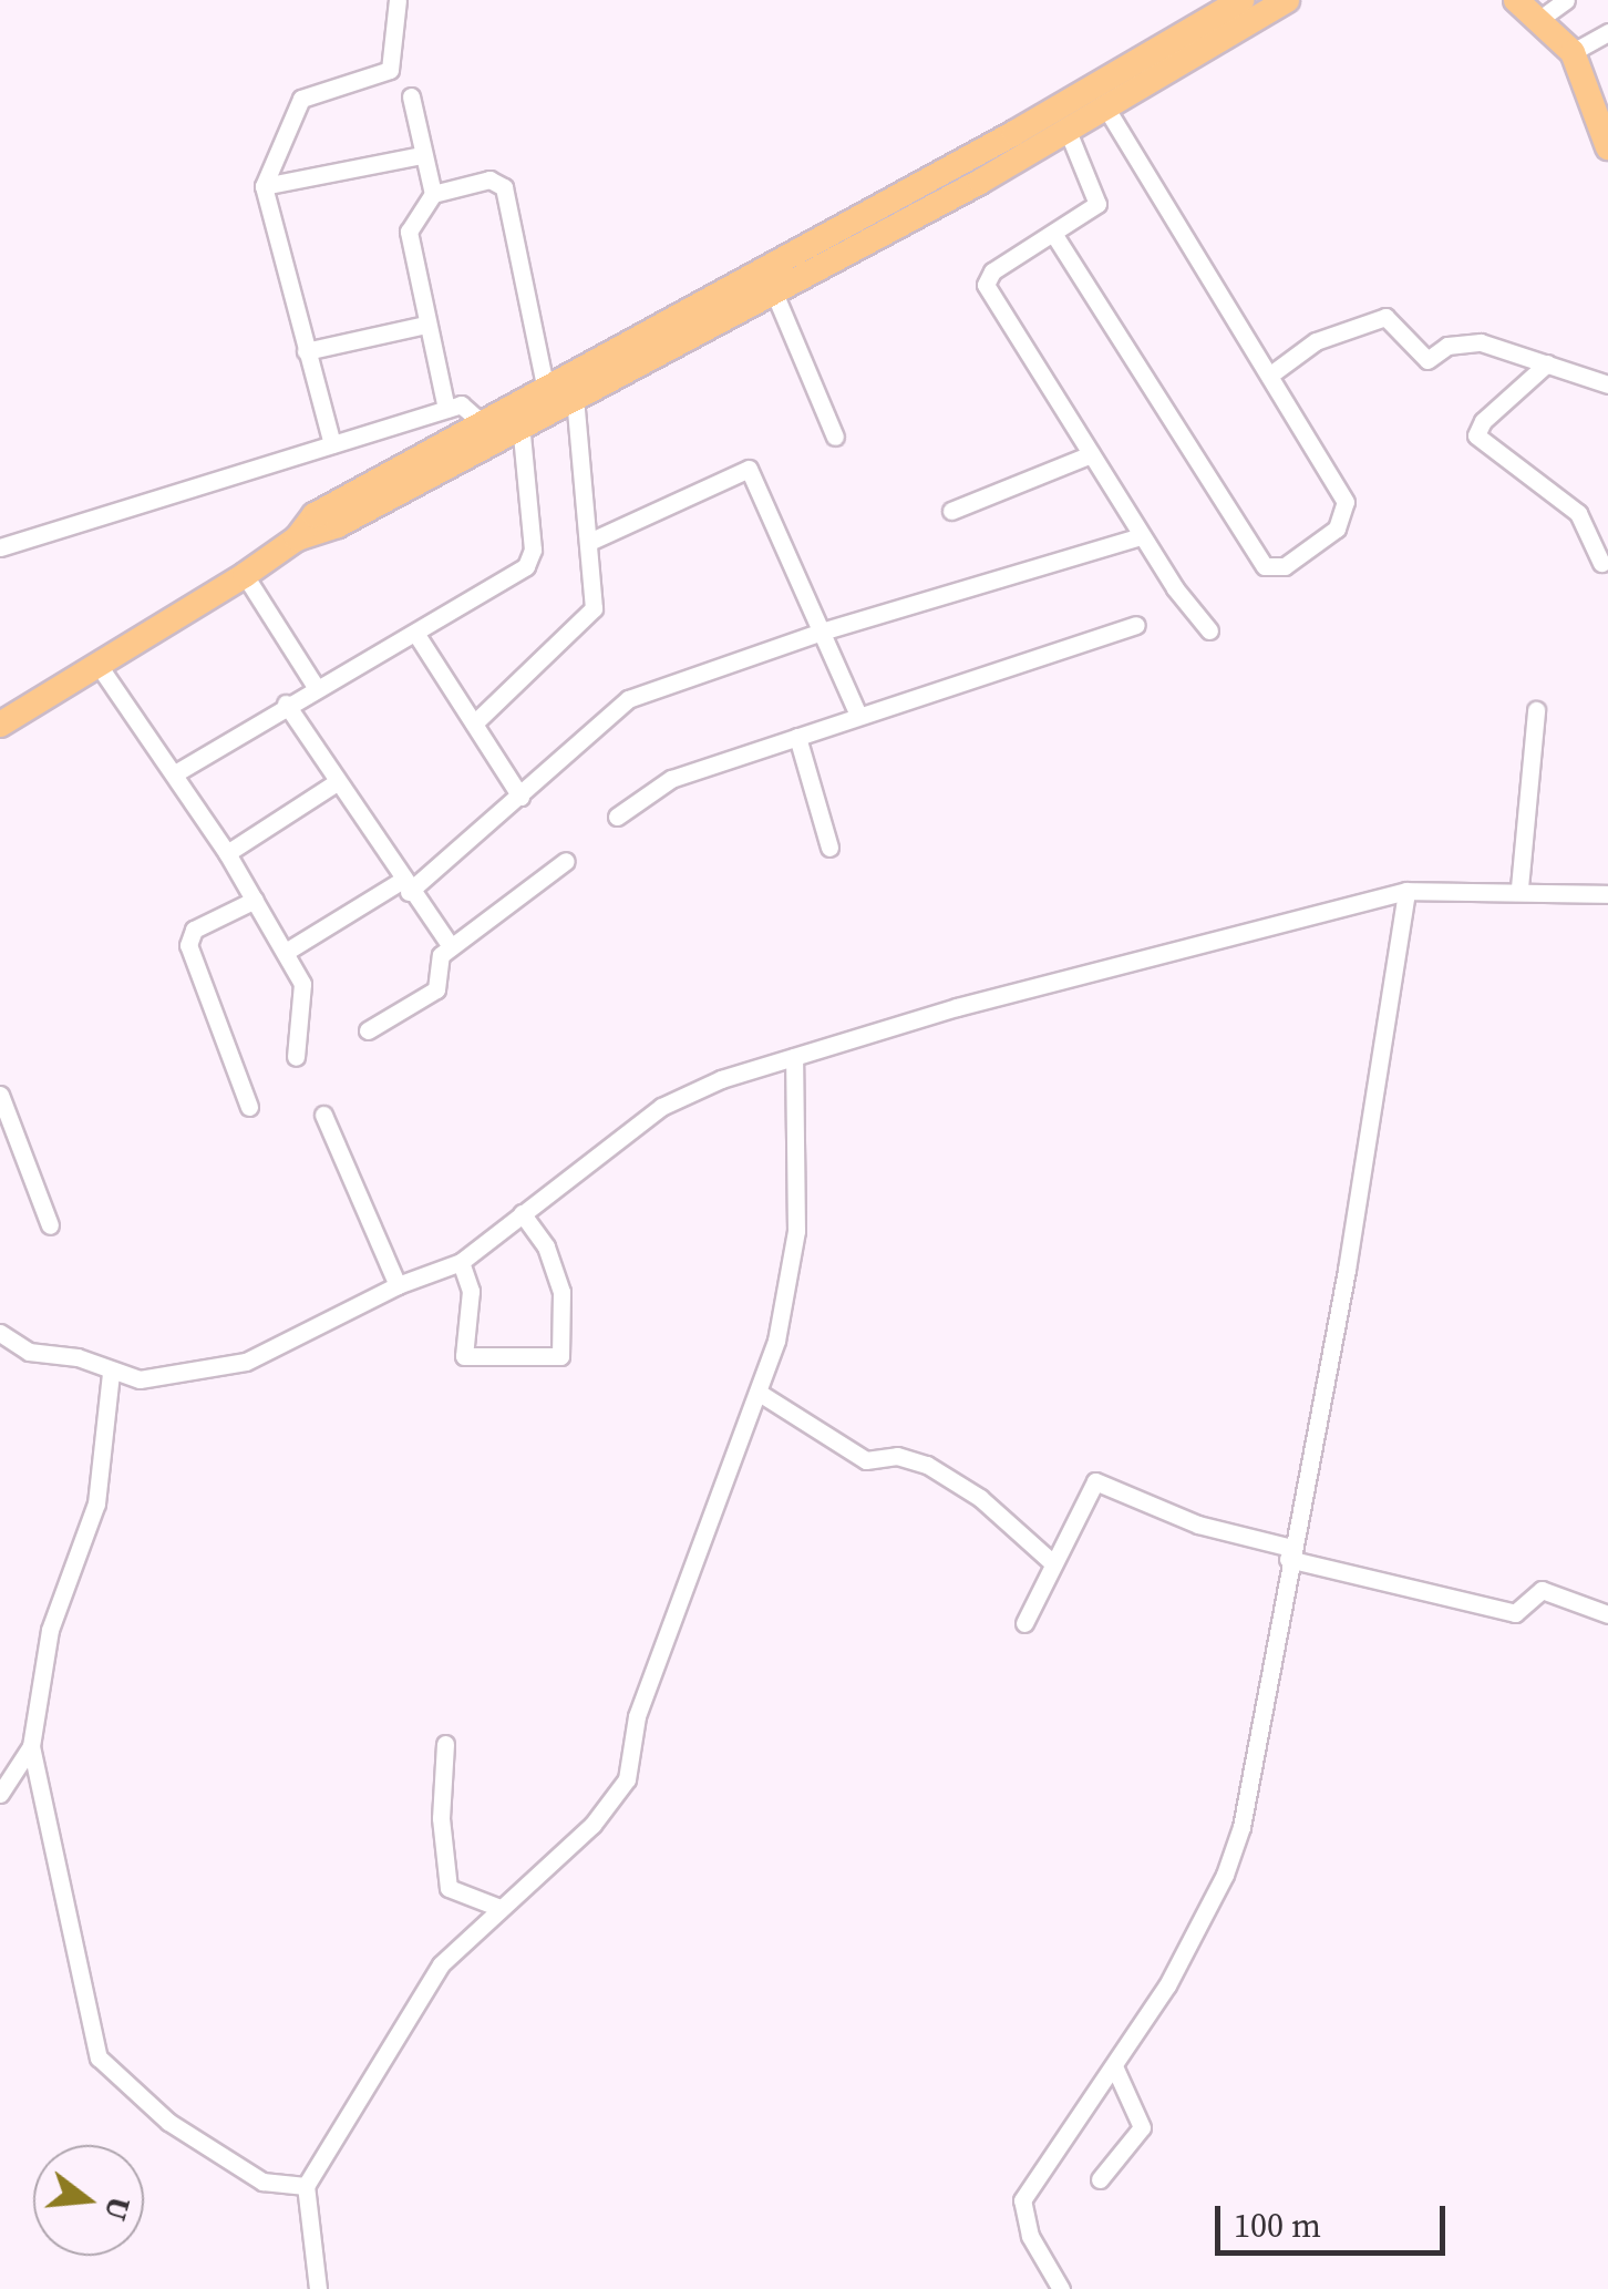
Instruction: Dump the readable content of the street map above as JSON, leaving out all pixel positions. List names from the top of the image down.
{
  "scale_bar": "100 m",
  "north": "right"
}
